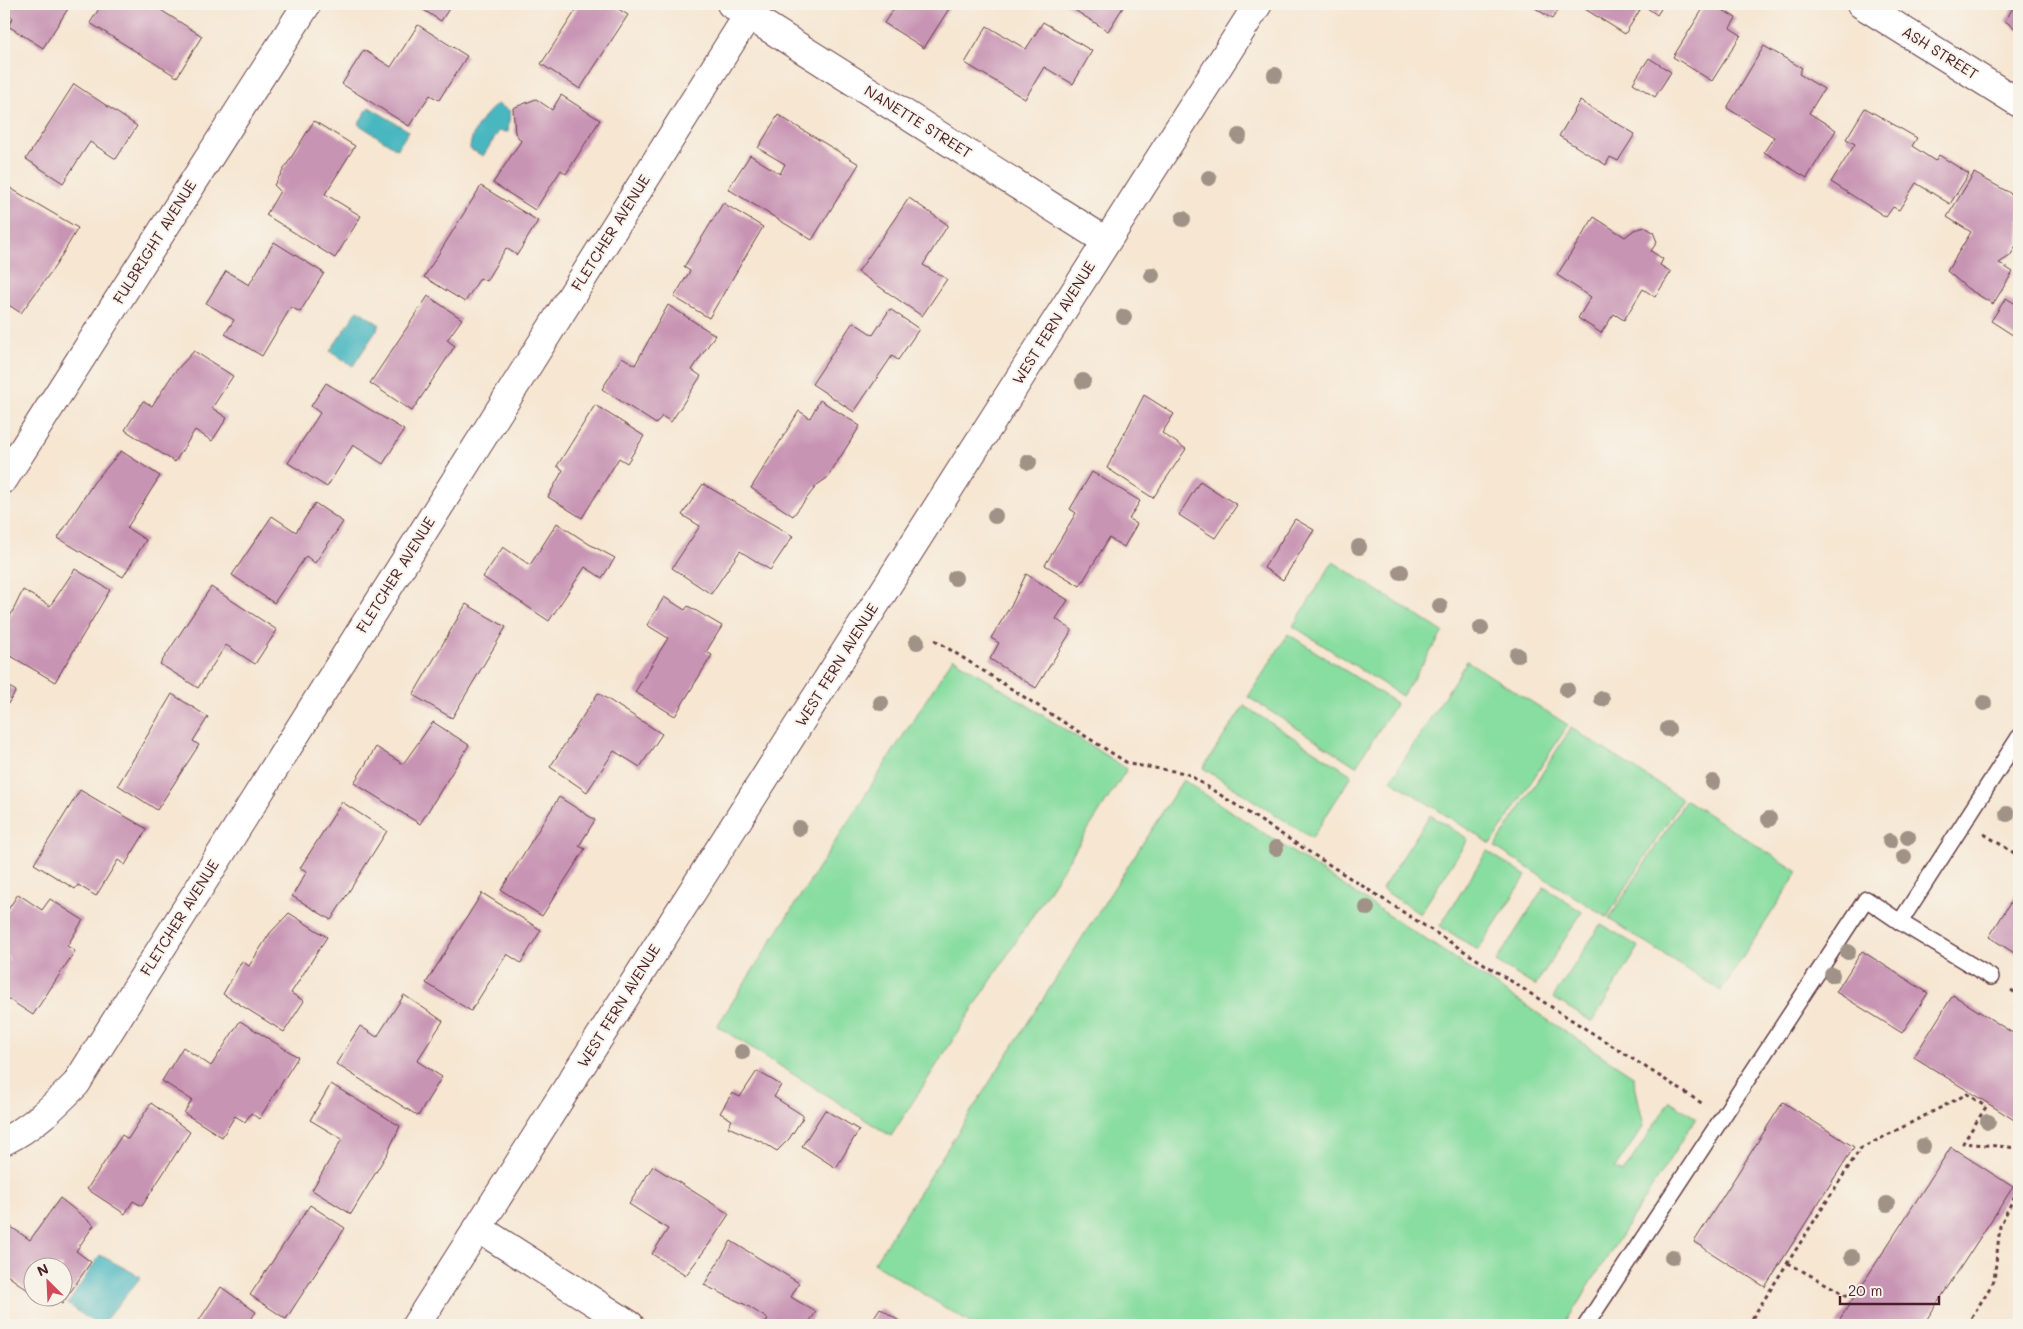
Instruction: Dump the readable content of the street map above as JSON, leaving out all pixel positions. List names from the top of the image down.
{
  "streets": {
    "street": [
      "ASH STREET",
      "NANETTE STREET",
      "FLETCHER AVENUE",
      "FULBRIGHT AVENUE",
      "WEST FERN AVENUE"
    ]
  },
  "crossings": [
    ["NANETTE STREET", "FLETCHER AVENUE"],
    ["NANETTE STREET", "WEST FERN AVENUE"]
  ],
  "scale_bar": "20 m",
  "north": "top left"
}
